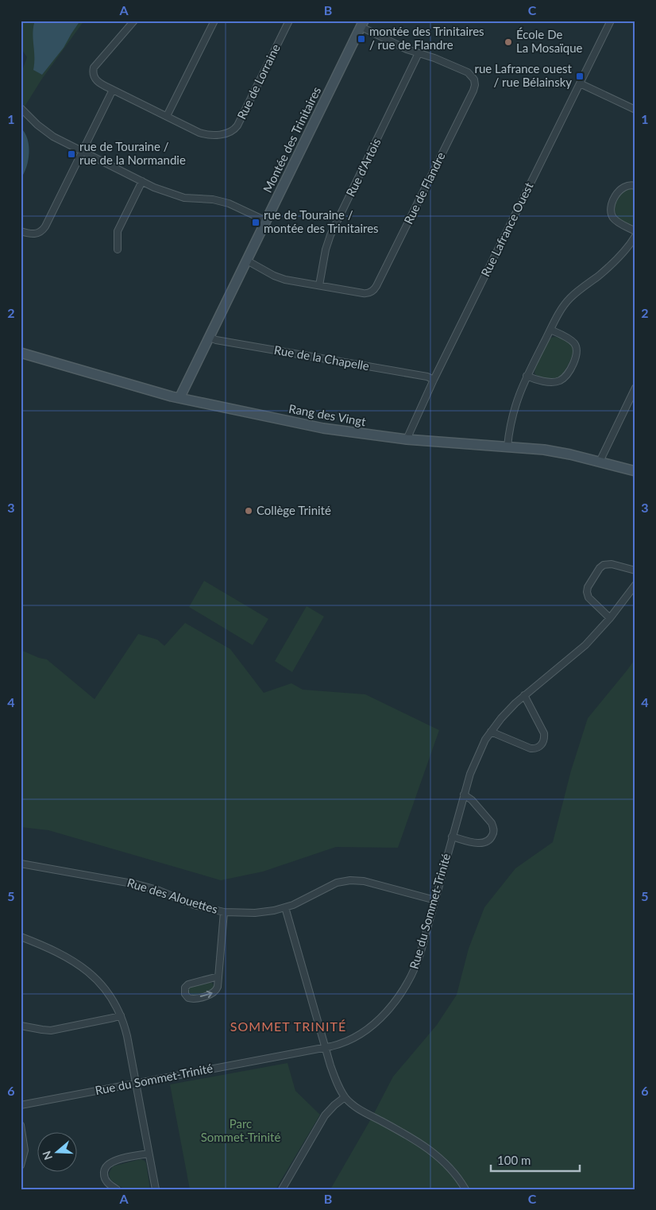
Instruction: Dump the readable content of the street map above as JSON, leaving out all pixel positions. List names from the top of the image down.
{
  "streets": {
    "street": [
      "Rue de Lorraine",
      "Montée des Trinitaires",
      "Rue d'Artois",
      "Rue de Flandre",
      "Rue Lafrance Ouest",
      "Rue de la Chapelle",
      "Rang des Vingt",
      "Rue des Alouettes",
      "Rue du Sommet-Trinité"
    ]
  },
  "crossings": [
    ["Montée des Trinitaires", "Rue de Flandre"],
    ["Montée des Trinitaires", "Rue de la Chapelle"],
    ["Montée des Trinitaires", "Rang des Vingt"],
    ["Rue d'Artois", "Rue de Flandre"],
    ["Rue Lafrance Ouest", "Rue de la Chapelle"],
    ["Rue Lafrance Ouest", "Rang des Vingt"],
    ["Rue des Alouettes", "Rue du Sommet-Trinité"]
  ],
  "districts": ["SOMMET TRINITÉ"],
  "parks": ["Parc Sommet-Trinité"],
  "places": {
    "transit": [
      "montée des Trinitaires / rue de Flandre",
      "rue Lafrance ouest / rue Bélainsky",
      "rue de Touraine / rue de la Normandie",
      "rue de Touraine / montée des Trinitaires"
    ],
    "other": ["École De La Mosaïque", "Collège Trinité"]
  },
  "scale_bar": "100 m",
  "north": "left",
  "grid": {
    "columns": ["A", "B", "C"],
    "rows": [
      "1",
      "2",
      "3",
      "4",
      "5",
      "6"
    ]
  }
}
